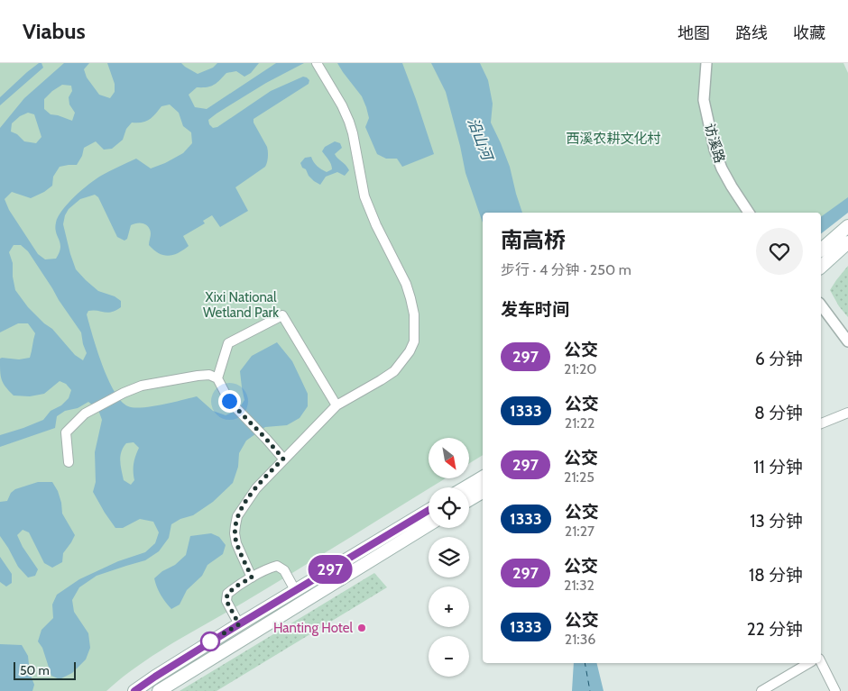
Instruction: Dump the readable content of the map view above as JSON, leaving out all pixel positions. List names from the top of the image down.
{
  "streets": {
    "street": ["访溪路"]
  },
  "water": ["沿山河"],
  "parks": ["西溪农耕文化村", "Xixi National Wetland Park"],
  "places": ["Hanting Hotel"],
  "lines": ["bus line 297"],
  "scale_bar": "50 m",
  "north": "bottom right",
  "page": {
    "header": "Viabus",
    "nav": ["地图", "路线", "收藏"],
    "on_map": "297",
    "heading": [
      ["南高桥", "步行 · 4 分钟 · 250 m"],
      "发车时间"
    ],
    "list": [
      {
        "mark": "297",
        "name": "公交",
        "note": "21:20",
        "value": "6 分钟"
      },
      {
        "mark": "1333",
        "name": "公交",
        "note": "21:22",
        "value": "8 分钟"
      },
      {
        "mark": "297",
        "name": "公交",
        "note": "21:25",
        "value": "11 分钟"
      },
      {
        "mark": "1333",
        "name": "公交",
        "note": "21:27",
        "value": "13 分钟"
      },
      {
        "mark": "297",
        "name": "公交",
        "note": "21:32",
        "value": "18 分钟"
      },
      {
        "mark": "1333",
        "name": "公交",
        "note": "21:36",
        "value": "22 分钟"
      }
    ],
    "map_buttons": ["+", "−"],
    "scale": "50 m"
  }
}
